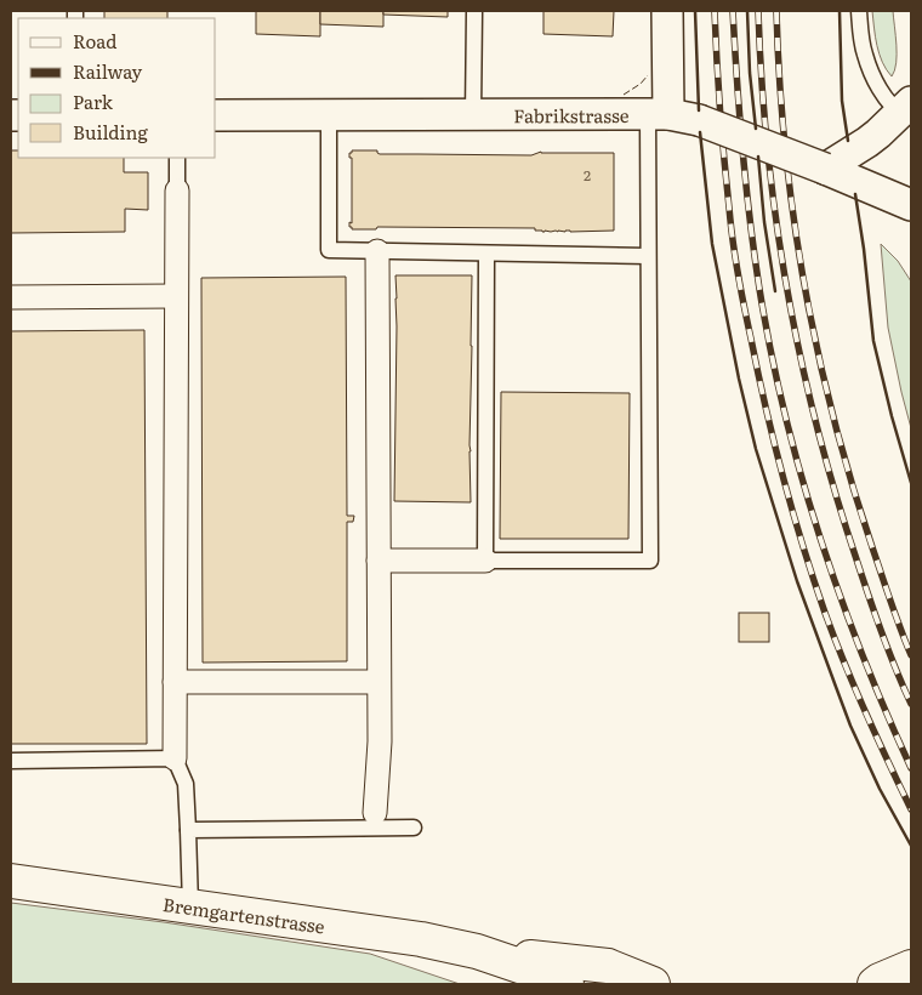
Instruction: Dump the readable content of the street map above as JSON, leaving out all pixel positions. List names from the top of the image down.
{
  "streets": {
    "main road": ["Bremgartenstrasse"],
    "street": ["Fabrikstrasse"]
  },
  "house_numbers": ["2"],
  "legend": [
    "Road",
    "Railway",
    "Park",
    "Building"
  ]
}
